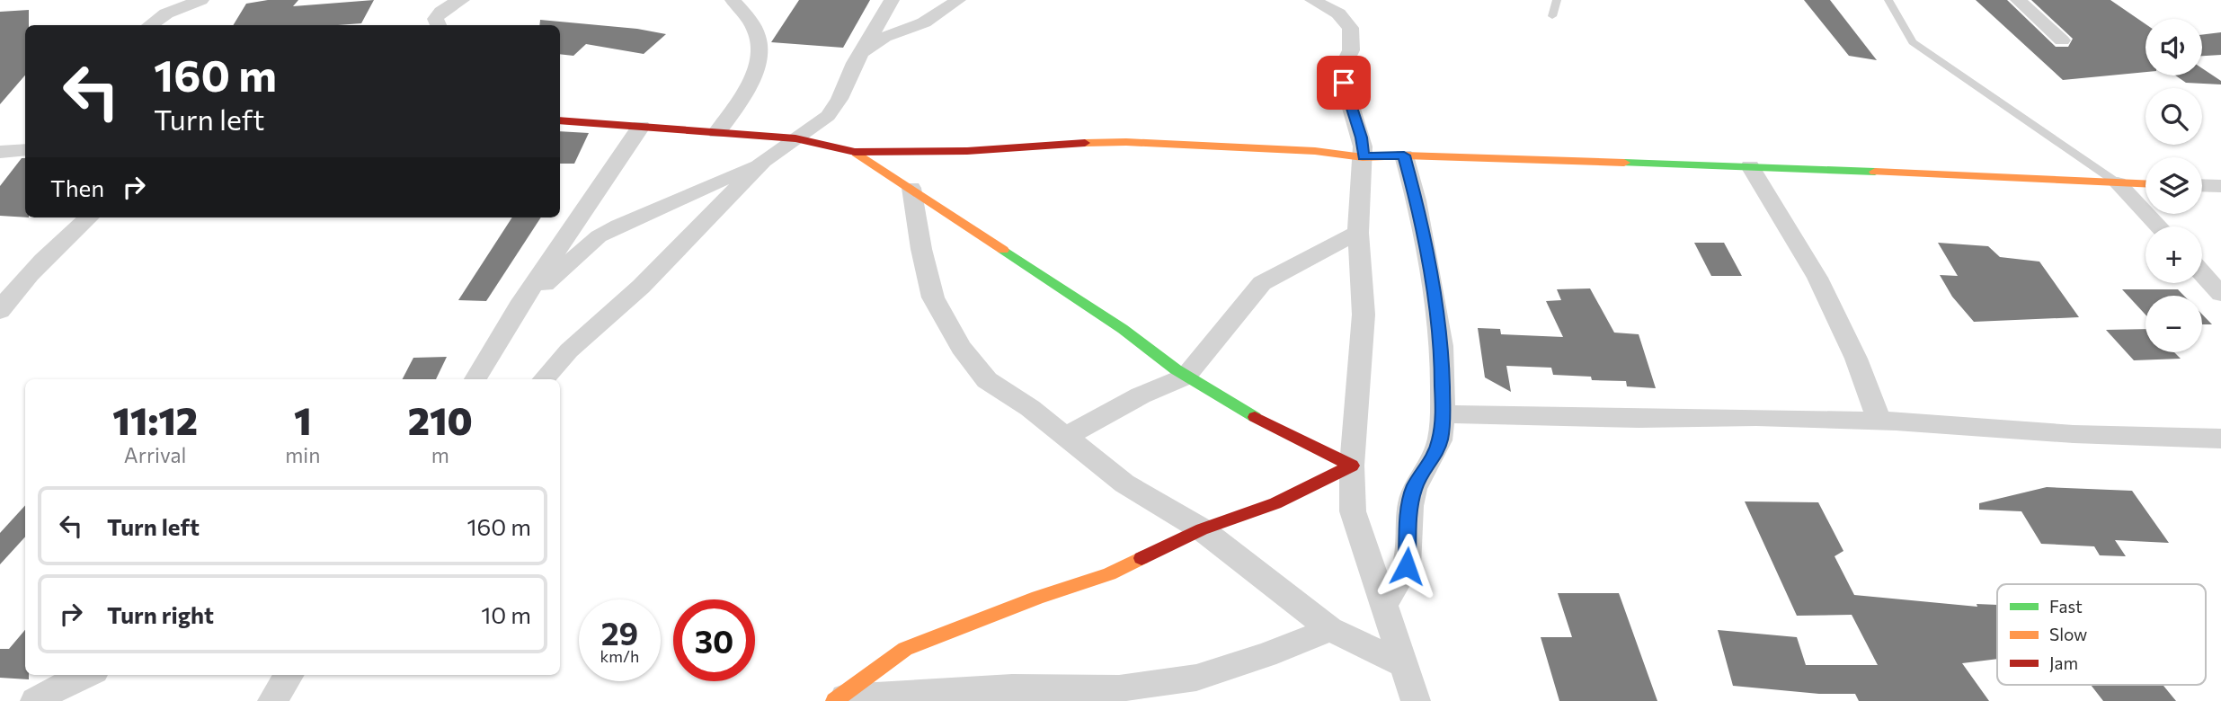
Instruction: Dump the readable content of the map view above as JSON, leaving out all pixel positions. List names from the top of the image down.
{
  "legend": ["Fast", "Slow", "Jam"],
  "page": {
    "map_buttons": ["+", "−"],
    "turn": ["160 m", "Turn left"],
    "then": "Then",
    "eta": [
      "11:12",
      "Arrival",
      "1",
      "min",
      "210",
      "m"
    ],
    "list": [
      {
        "name": "Turn left",
        "value": "160 m"
      },
      {
        "name": "Turn right",
        "value": "10 m"
      }
    ],
    "speed": "29 km/h",
    "limit": "30"
  }
}
